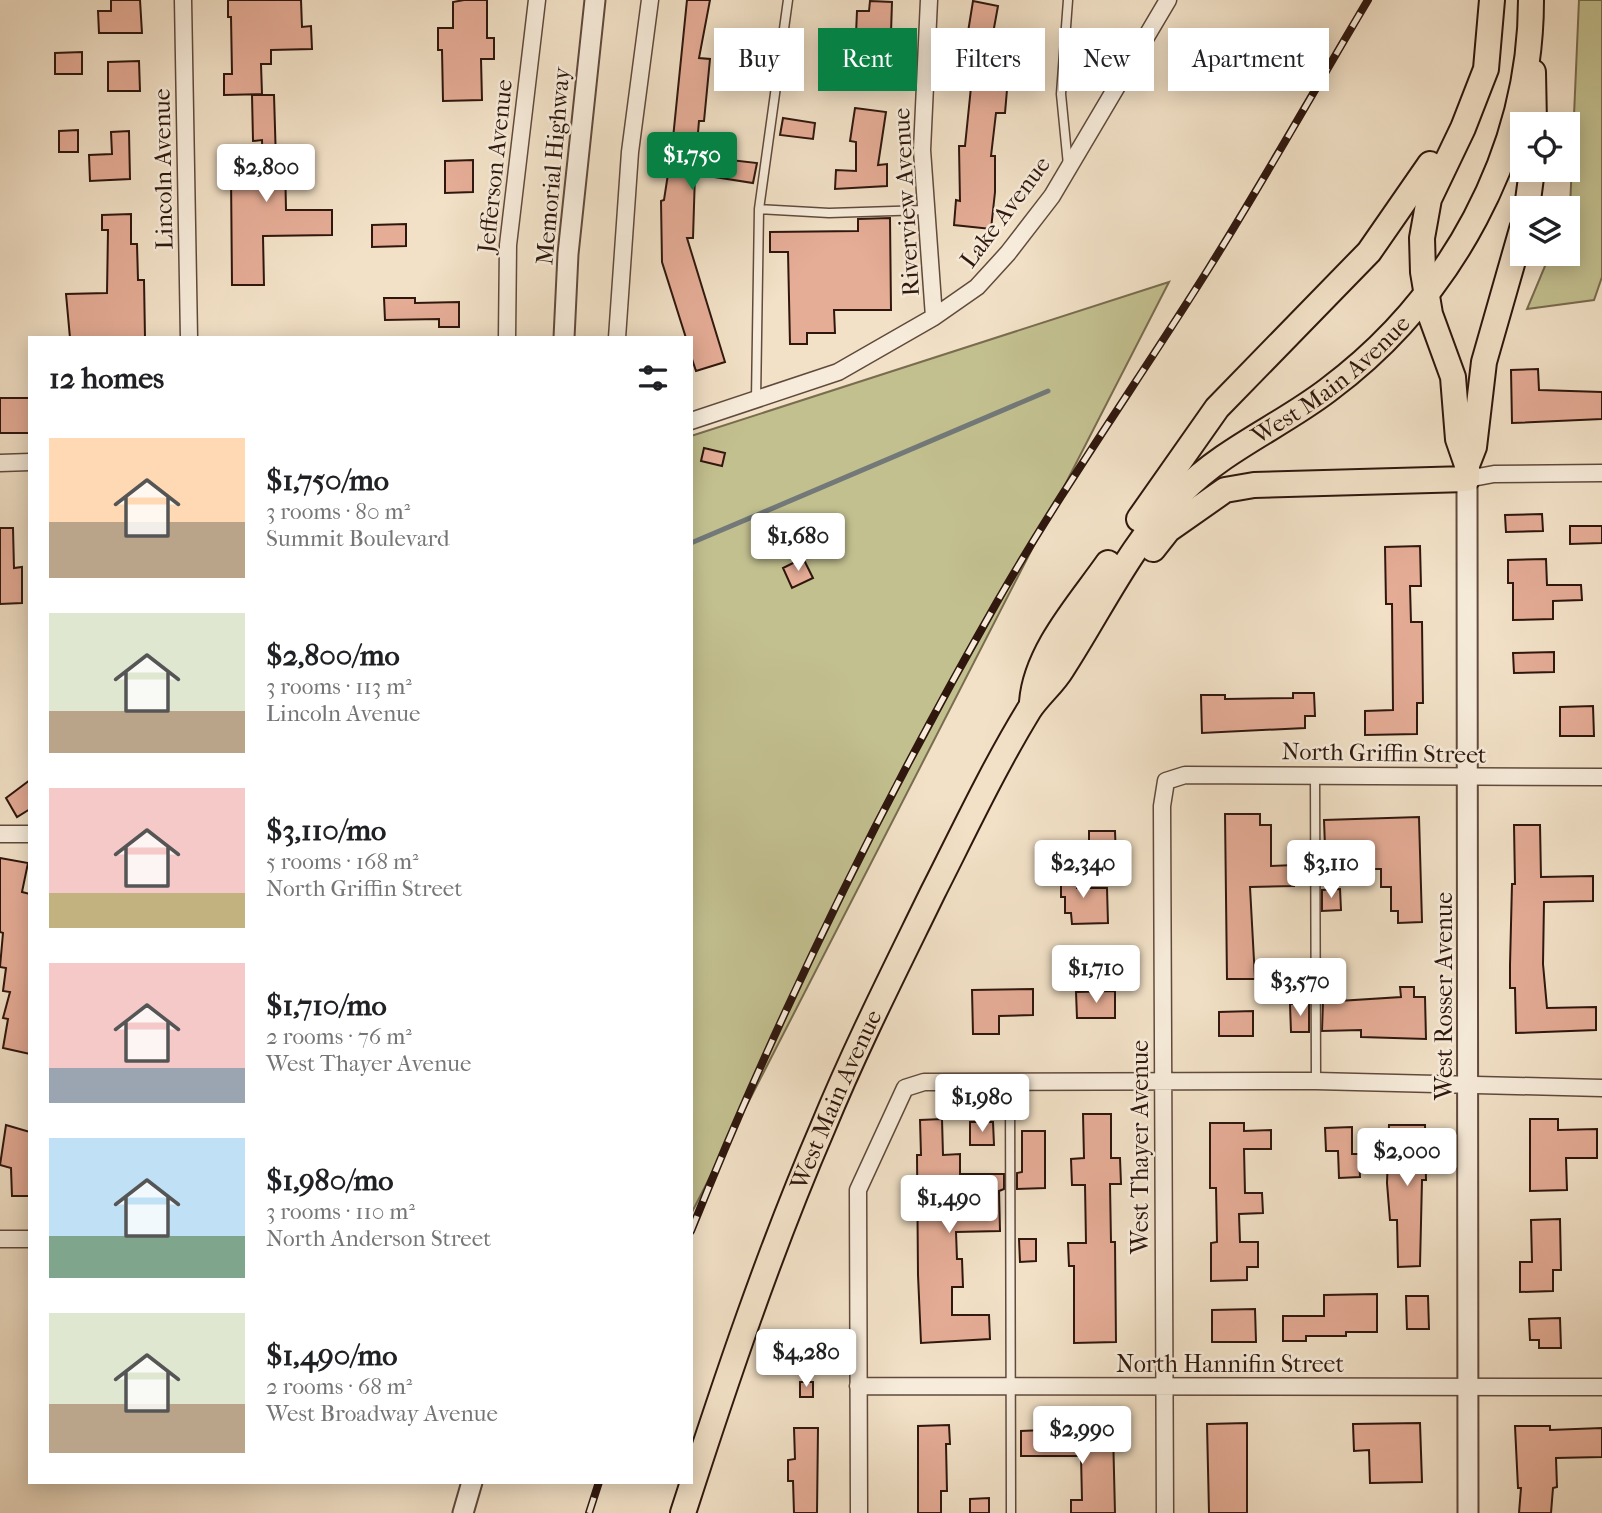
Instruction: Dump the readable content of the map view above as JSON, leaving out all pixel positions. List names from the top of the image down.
{
  "streets": {
    "main road": ["West Main Avenue"],
    "street": [
      "Jefferson Avenue",
      "Memorial Highway",
      "Lincoln Avenue",
      "Riverview Avenue",
      "Lake Avenue",
      "North Griffin Street",
      "West Rosser Avenue",
      "West Thayer Avenue",
      "North Hannifin Street"
    ]
  },
  "crossings": [
    ["Riverview Avenue", "Lake Avenue"],
    ["North Griffin Street", "West Rosser Avenue"],
    ["North Griffin Street", "West Thayer Avenue"],
    ["West Rosser Avenue", "North Hannifin Street"],
    ["West Thayer Avenue", "North Hannifin Street"]
  ],
  "page": {
    "chip": [
      "Buy",
      "Rent",
      "Filters",
      "New",
      "Apartment"
    ],
    "price": [
      "$1,750",
      "$2,800",
      "$1,680",
      "$2,340",
      "$3,110",
      "$1,710",
      "$3,570",
      "$1,980",
      "$2,000",
      "$1,490",
      "$4,280",
      "$2,990"
    ],
    "heading": "12 homes",
    "list": [
      {
        "name": "$1,750/mo",
        "note": "3 rooms · 80 m² · Summit Boulevard"
      },
      {
        "name": "$2,800/mo",
        "note": "3 rooms · 113 m² · Lincoln Avenue"
      },
      {
        "name": "$3,110/mo",
        "note": "5 rooms · 168 m² · North Griffin Street"
      },
      {
        "name": "$1,710/mo",
        "note": "2 rooms · 76 m² · West Thayer Avenue"
      },
      {
        "name": "$1,980/mo",
        "note": "3 rooms · 110 m² · North Anderson Street"
      },
      {
        "name": "$1,490/mo",
        "note": "2 rooms · 68 m² · West Broadway Avenue"
      }
    ]
  }
}
